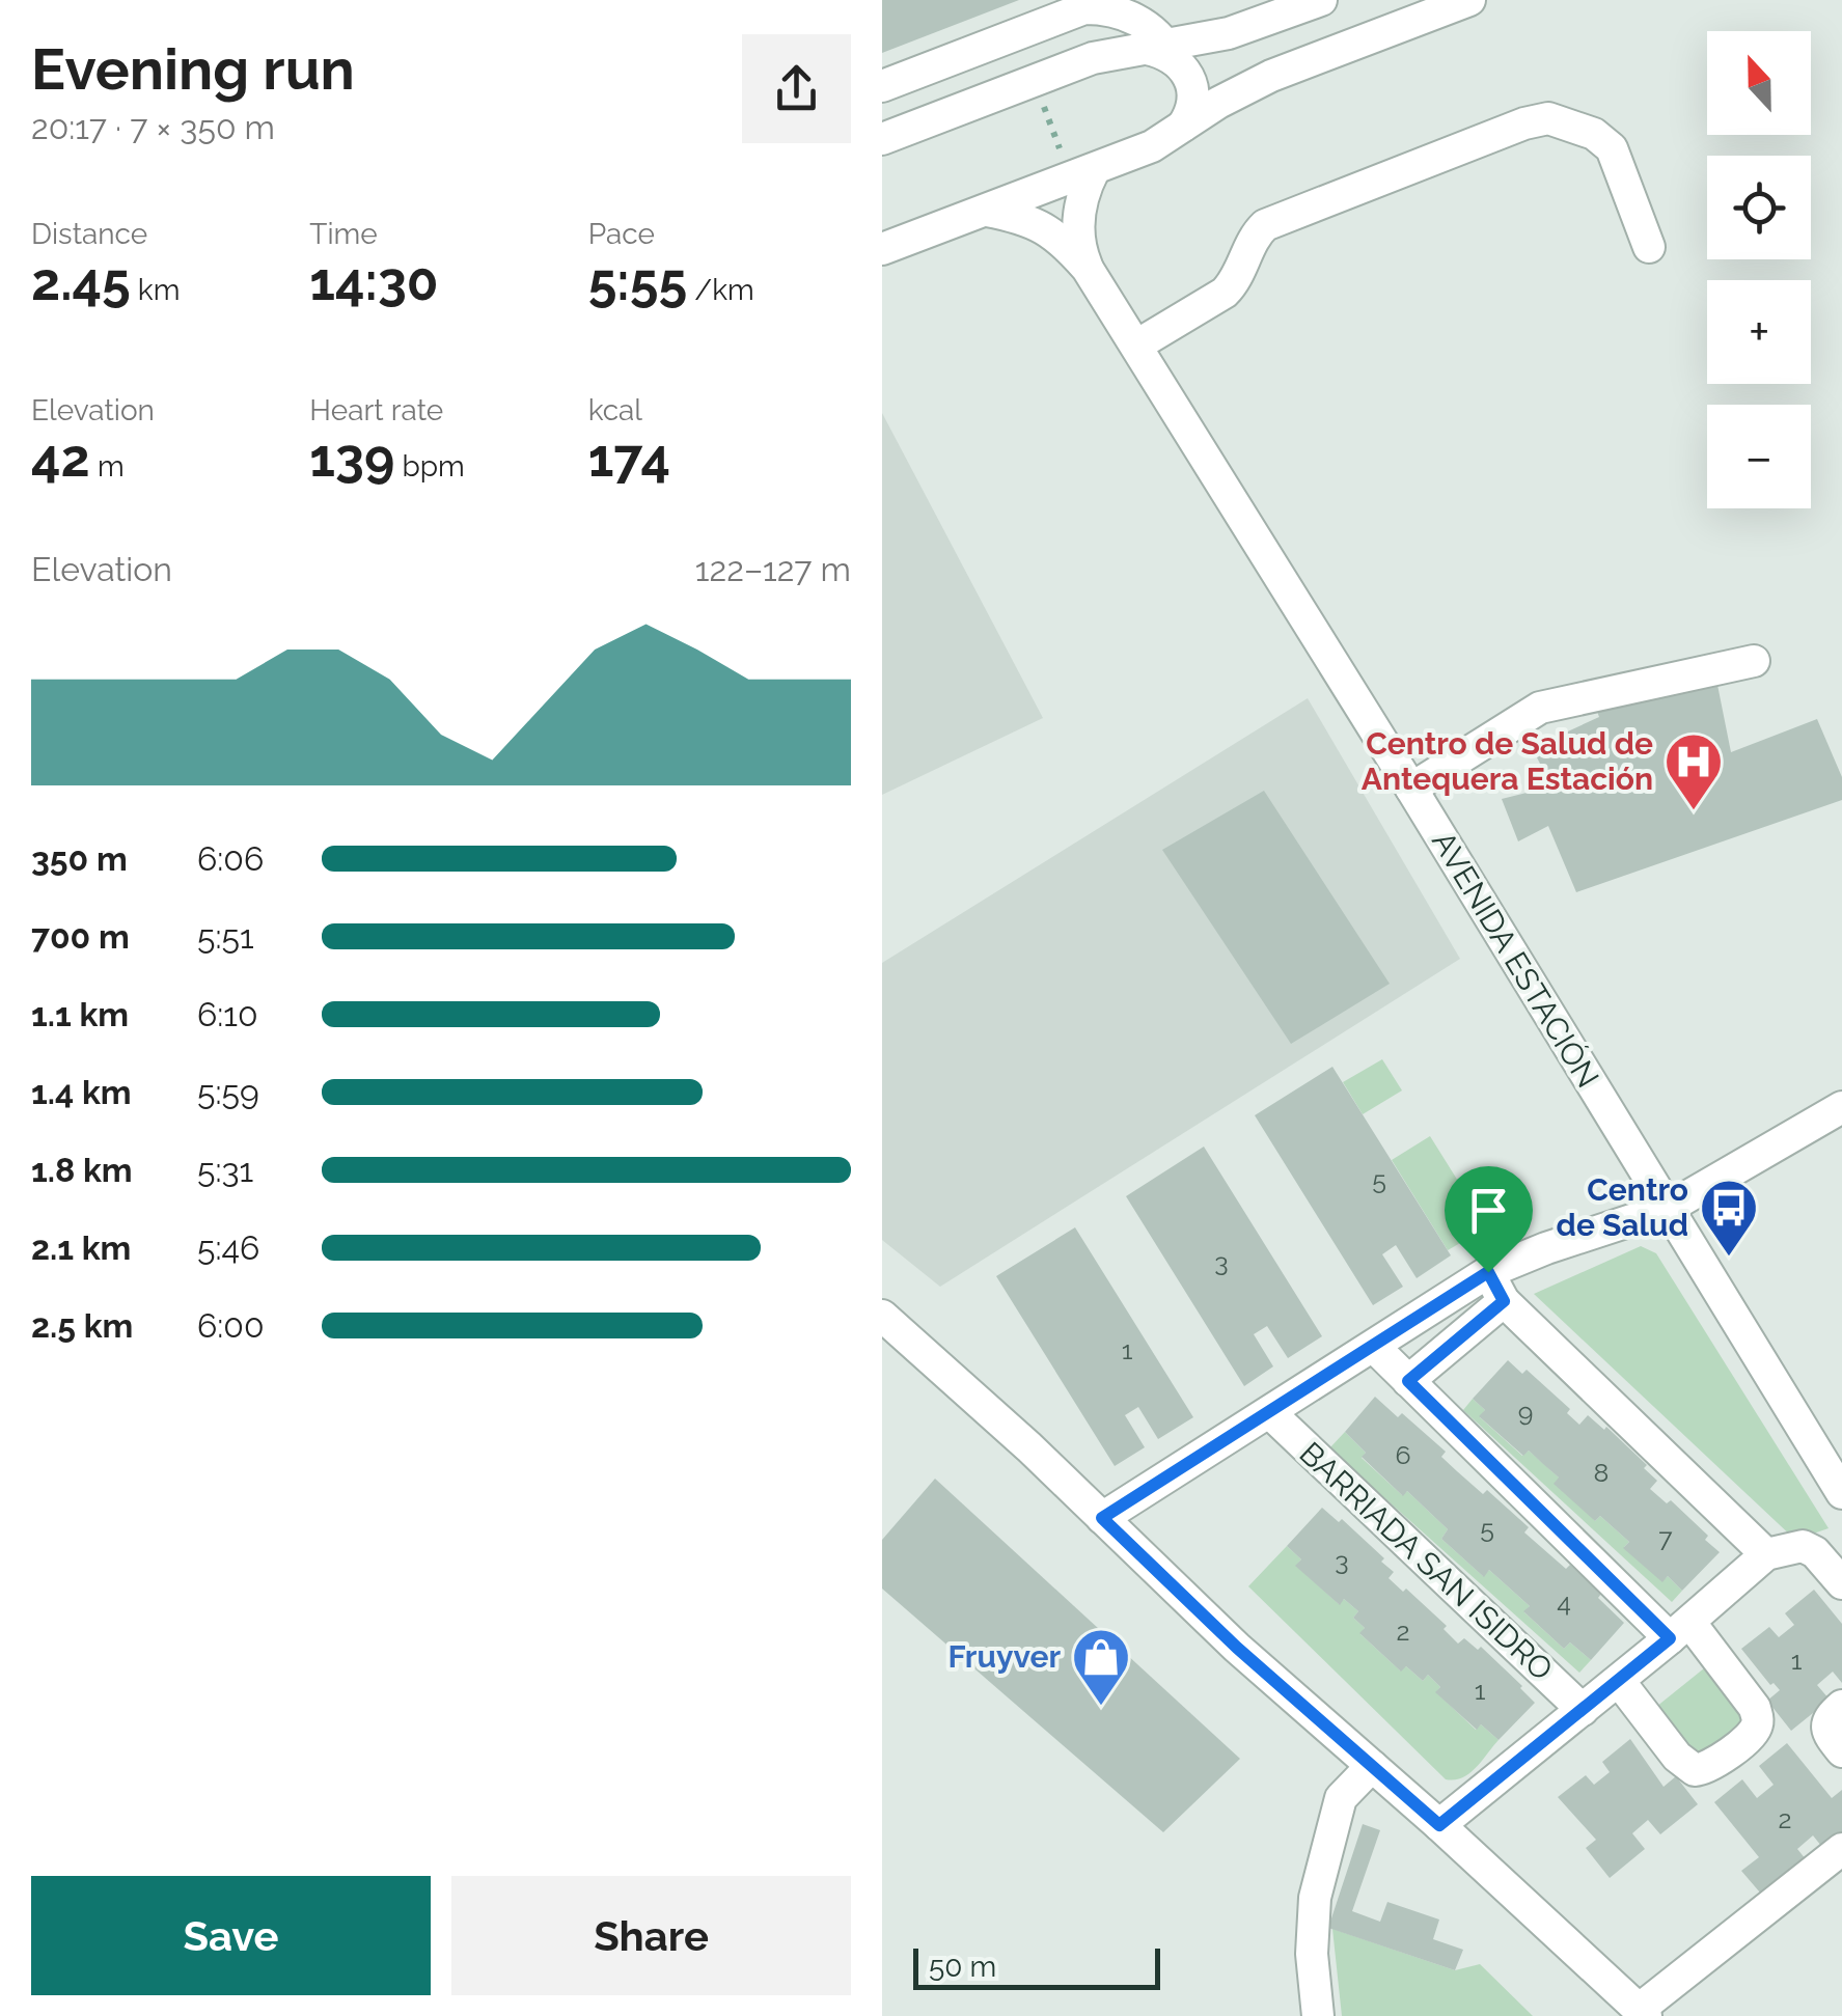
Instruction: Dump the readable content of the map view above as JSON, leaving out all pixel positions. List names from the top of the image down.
{
  "streets": {
    "street": ["AVENIDA ESTACIÓN", "BARRIADA SAN ISIDRO"]
  },
  "places": {
    "hospital": ["Centro de Salud de Antequera Estación"],
    "bus stop": ["Centro de Salud"],
    "shop": ["Fruyver"]
  },
  "house_numbers": [
    "5",
    "3",
    "1",
    "9",
    "6",
    "8",
    "5",
    "7",
    "3",
    "4",
    "2",
    "1",
    "1",
    "2"
  ],
  "scale_bar": "50 m",
  "north": "top",
  "page": {
    "heading": ["Evening run", "20:17 · 7 × 350 m"],
    "map_buttons": ["+", "−"],
    "stats": [
      ["Distance", "2.45 km"],
      ["Time", "14:30"],
      ["Pace", "5:55 /km"],
      ["Elevation", "42 m"],
      ["Heart rate", "139 bpm"],
      ["kcal", "174"]
    ],
    "chart": ["Elevation", "122–127 m"],
    "list": [
      {
        "name": "350 m",
        "note": "6:06"
      },
      {
        "name": "700 m",
        "note": "5:51"
      },
      {
        "name": "1.1 km",
        "note": "6:10"
      },
      {
        "name": "1.4 km",
        "note": "5:59"
      },
      {
        "name": "1.8 km",
        "note": "5:31"
      },
      {
        "name": "2.1 km",
        "note": "5:46"
      },
      {
        "name": "2.5 km",
        "note": "6:00"
      }
    ],
    "buttons": ["Save", "Share"],
    "scale": "50 m"
  }
}
